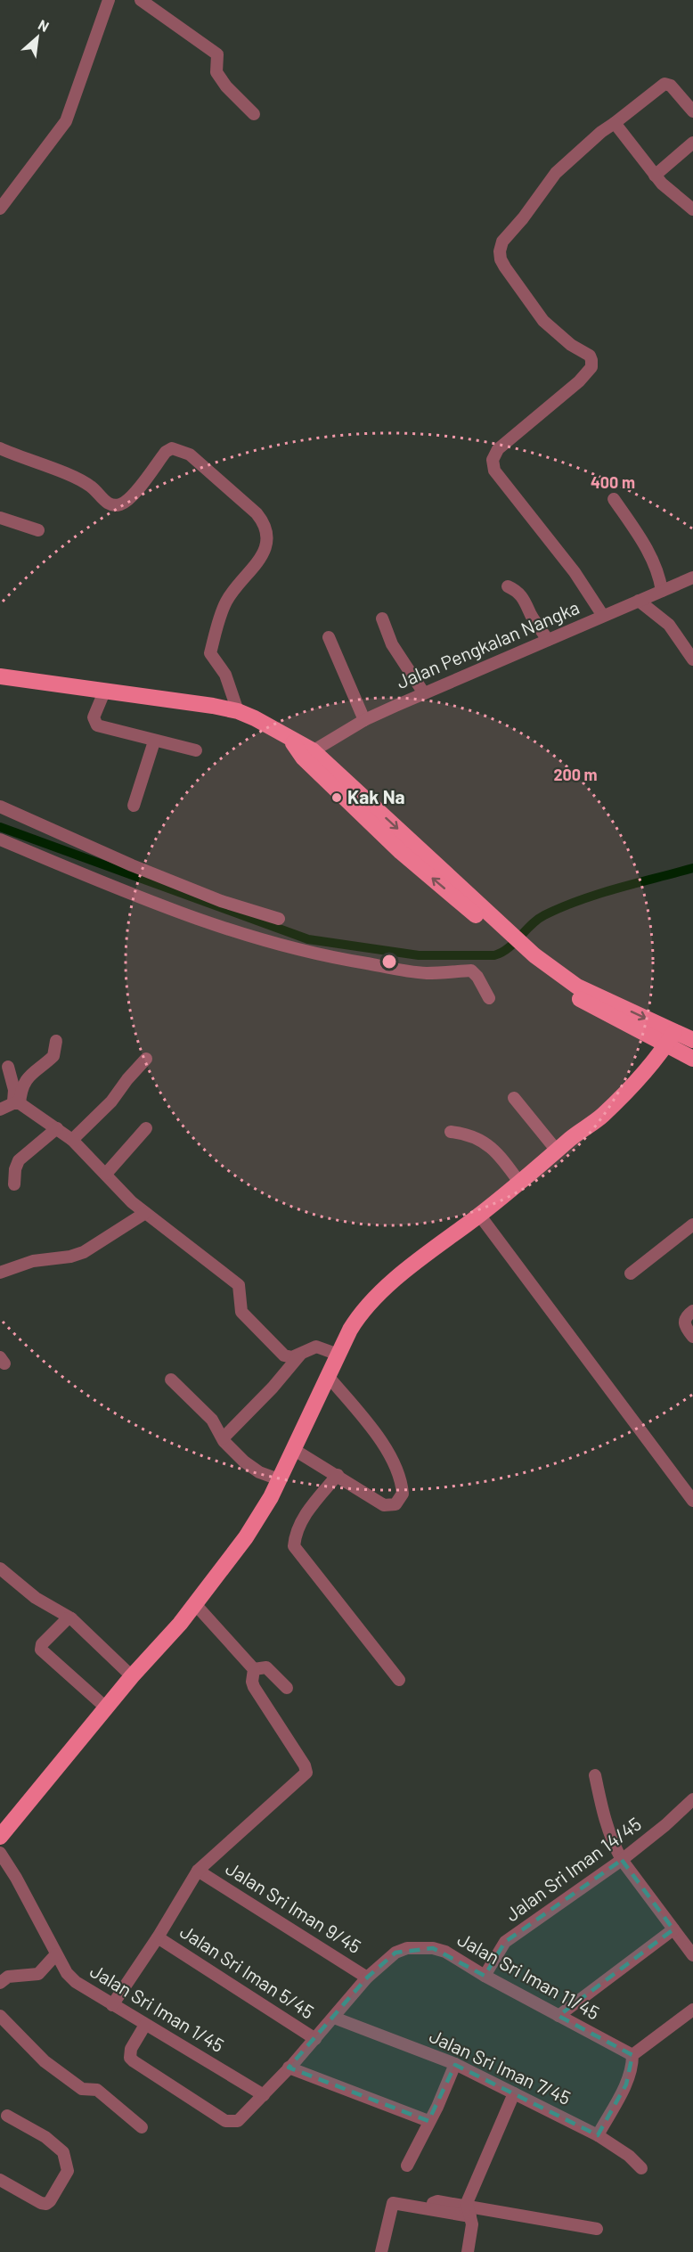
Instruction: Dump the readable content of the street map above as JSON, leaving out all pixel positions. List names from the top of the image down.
{
  "streets": {
    "street": [
      "Jalan Pengkalan Nangka",
      "Jalan Sri Iman 14/45",
      "Jalan Sri Iman 9/45",
      "Jalan Sri Iman 5/45",
      "Jalan Sri Iman 11/45",
      "Jalan Sri Iman 1/45",
      "Jalan Sri Iman 7/45"
    ]
  },
  "crossings": [
    ["Jalan Sri Iman 14/45", "Jalan Sri Iman 11/45"],
    ["Jalan Sri Iman 9/45", "Jalan Sri Iman 11/45"],
    ["Jalan Sri Iman 5/45", "Jalan Sri Iman 11/45"],
    ["Jalan Sri Iman 11/45", "Jalan Sri Iman 1/45"],
    ["Jalan Sri Iman 11/45", "Jalan Sri Iman 7/45"]
  ],
  "places": ["Kak Na"],
  "north": "top right",
  "rings": ["400 m", "200 m"]
}
